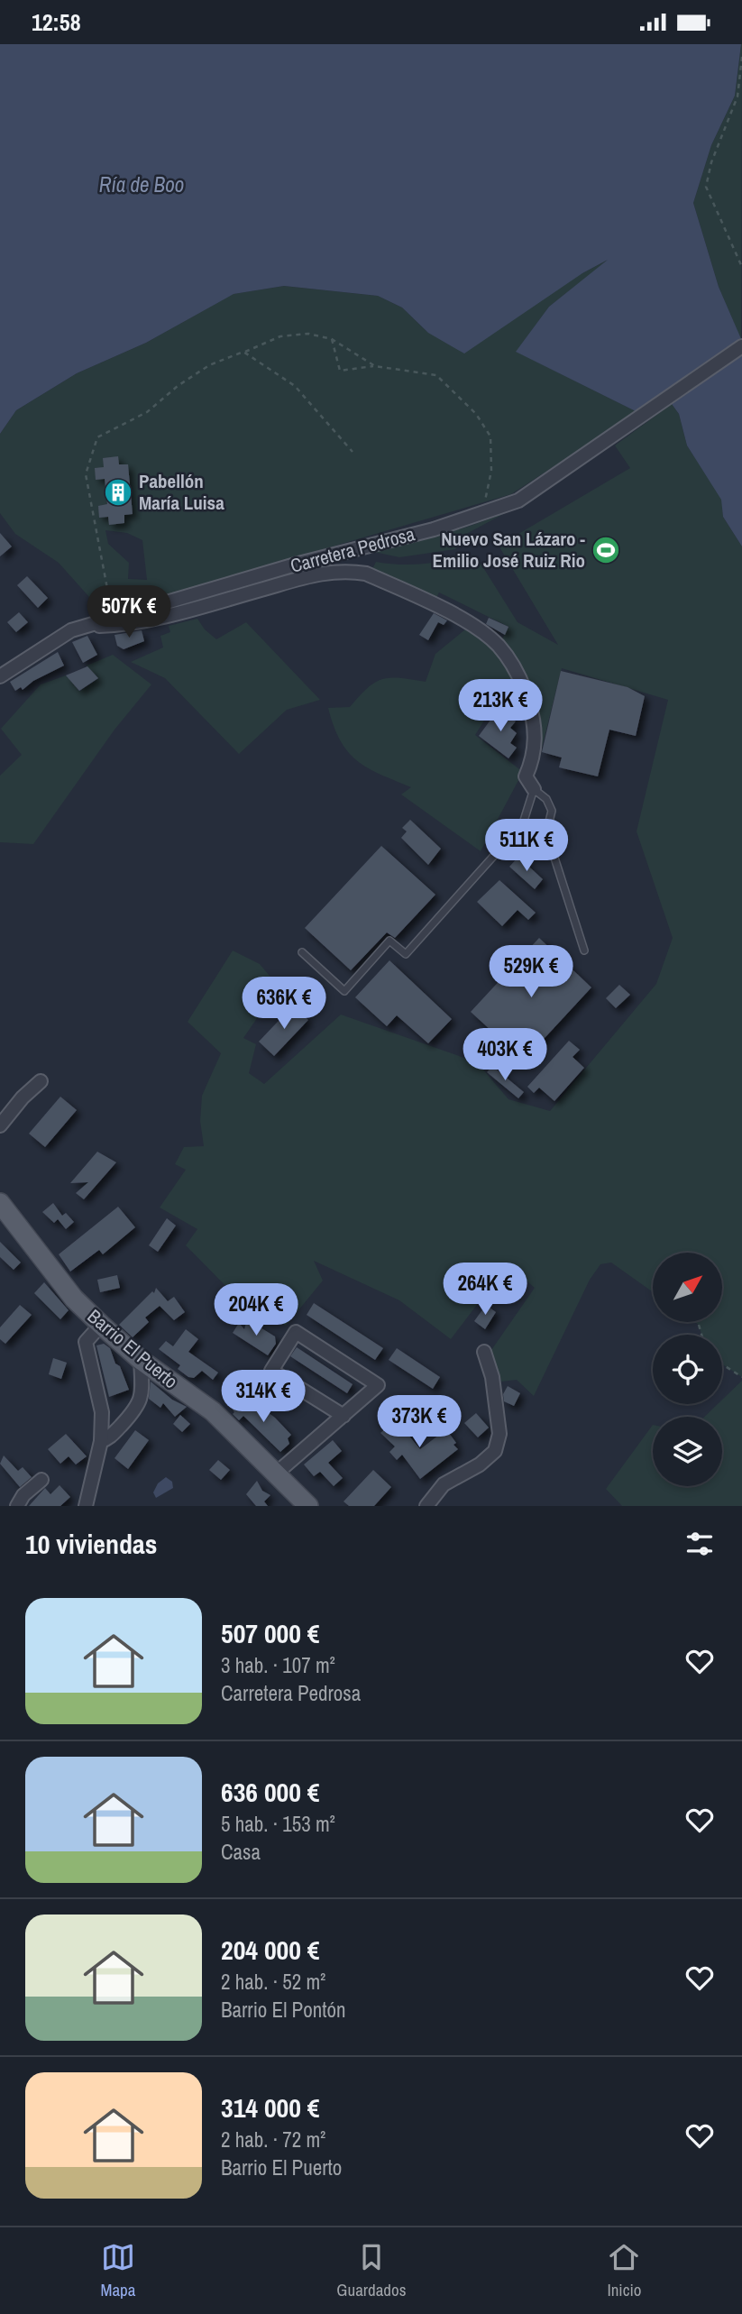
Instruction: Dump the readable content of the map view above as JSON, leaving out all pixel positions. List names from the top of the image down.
{
  "streets": {
    "main road": ["Barrio El Puerto"],
    "street": ["Carretera Pedrosa"]
  },
  "water": ["Ría de Boo"],
  "places": {
    "building": ["Pabellón María Luisa"],
    "sports": ["Nuevo San Lázaro - Emilio José Ruiz Rio"]
  },
  "north": "top right",
  "page": {
    "status": "12:58",
    "price": [
      "507K €",
      "213K €",
      "511K €",
      "529K €",
      "636K €",
      "403K €",
      "264K €",
      "204K €",
      "314K €",
      "373K €"
    ],
    "heading": "10 viviendas",
    "list": [
      {
        "name": "507 000 €",
        "note": "3 hab. · 107 m² · Carretera Pedrosa"
      },
      {
        "name": "636 000 €",
        "note": "5 hab. · 153 m² · Casa"
      },
      {
        "name": "204 000 €",
        "note": "2 hab. · 52 m² · Barrio El Pontón"
      },
      {
        "name": "314 000 €",
        "note": "2 hab. · 72 m² · Barrio El Puerto"
      }
    ],
    "tabs": ["Mapa", "Guardados", "Inicio"]
  }
}
